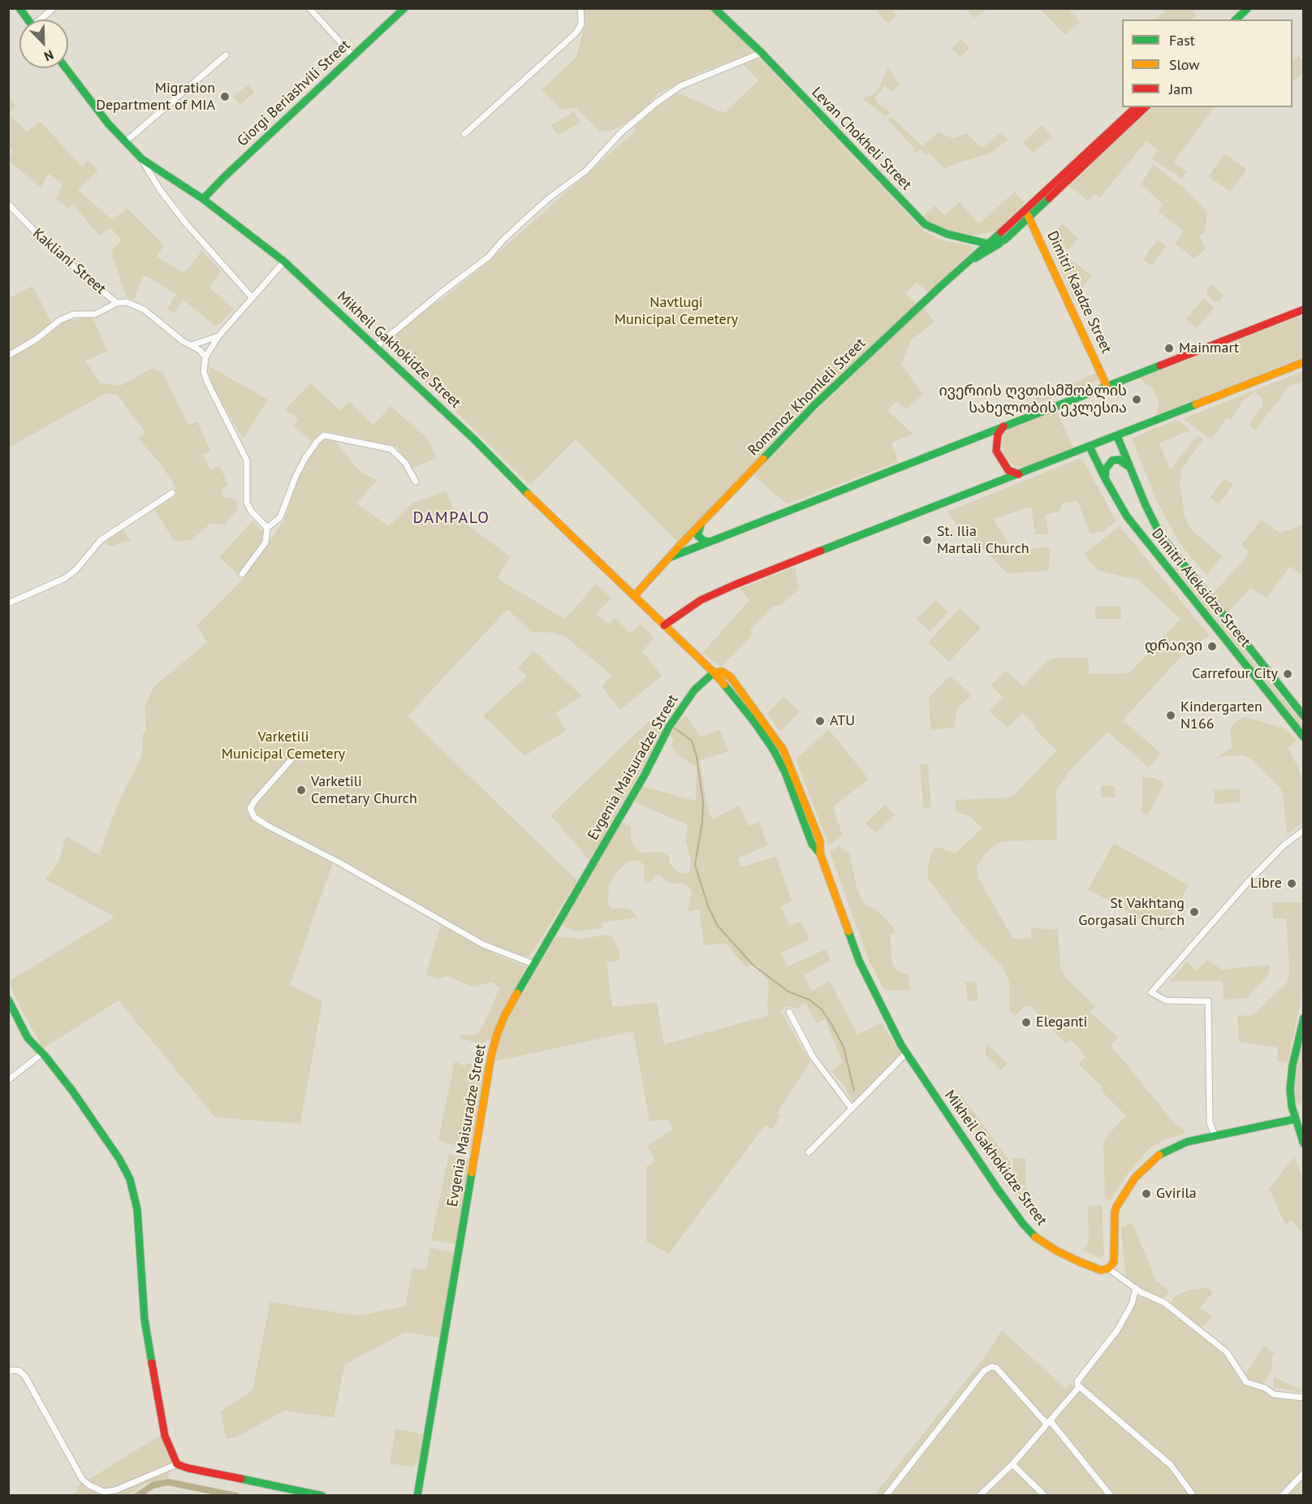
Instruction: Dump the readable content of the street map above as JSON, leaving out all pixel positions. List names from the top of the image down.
{
  "streets": {
    "street": [
      "Giorgi Beriashvili Street",
      "Levan Chokheli Street",
      "Kakliani Street",
      "Dimitri Kaadze Street",
      "Mikheil Gakhokidze Street",
      "Romanoz Khomleli Street",
      "Dimitri Aleksidze Street",
      "Evgenia Maisuradze Street"
    ]
  },
  "crossings": [
    ["Giorgi Beriashvili Street", "Mikheil Gakhokidze Street"],
    ["Levan Chokheli Street", "Romanoz Khomleli Street"],
    ["Dimitri Kaadze Street", "Romanoz Khomleli Street"],
    ["Mikheil Gakhokidze Street", "Romanoz Khomleli Street"],
    ["Mikheil Gakhokidze Street", "Evgenia Maisuradze Street"]
  ],
  "districts": ["DAMPALO"],
  "parks": ["Navtlugi Municipal Cemetery", "Varketili Municipal Cemetery"],
  "places": [
    "Migration Department of MIA",
    "Mainmart",
    "ივერიის ღვთისმშობლის სახელობის ეკლესია",
    "St. Ilia Martali Church",
    "დრაივი",
    "Carrefour City",
    "Kindergarten N166",
    "ATU",
    "Varketili Cemetary Church",
    "Libre",
    "St Vakhtang Gorgasali Church",
    "Eleganti",
    "Gvirila"
  ],
  "legend": ["Fast", "Slow", "Jam"],
  "north": "bottom right"
}
